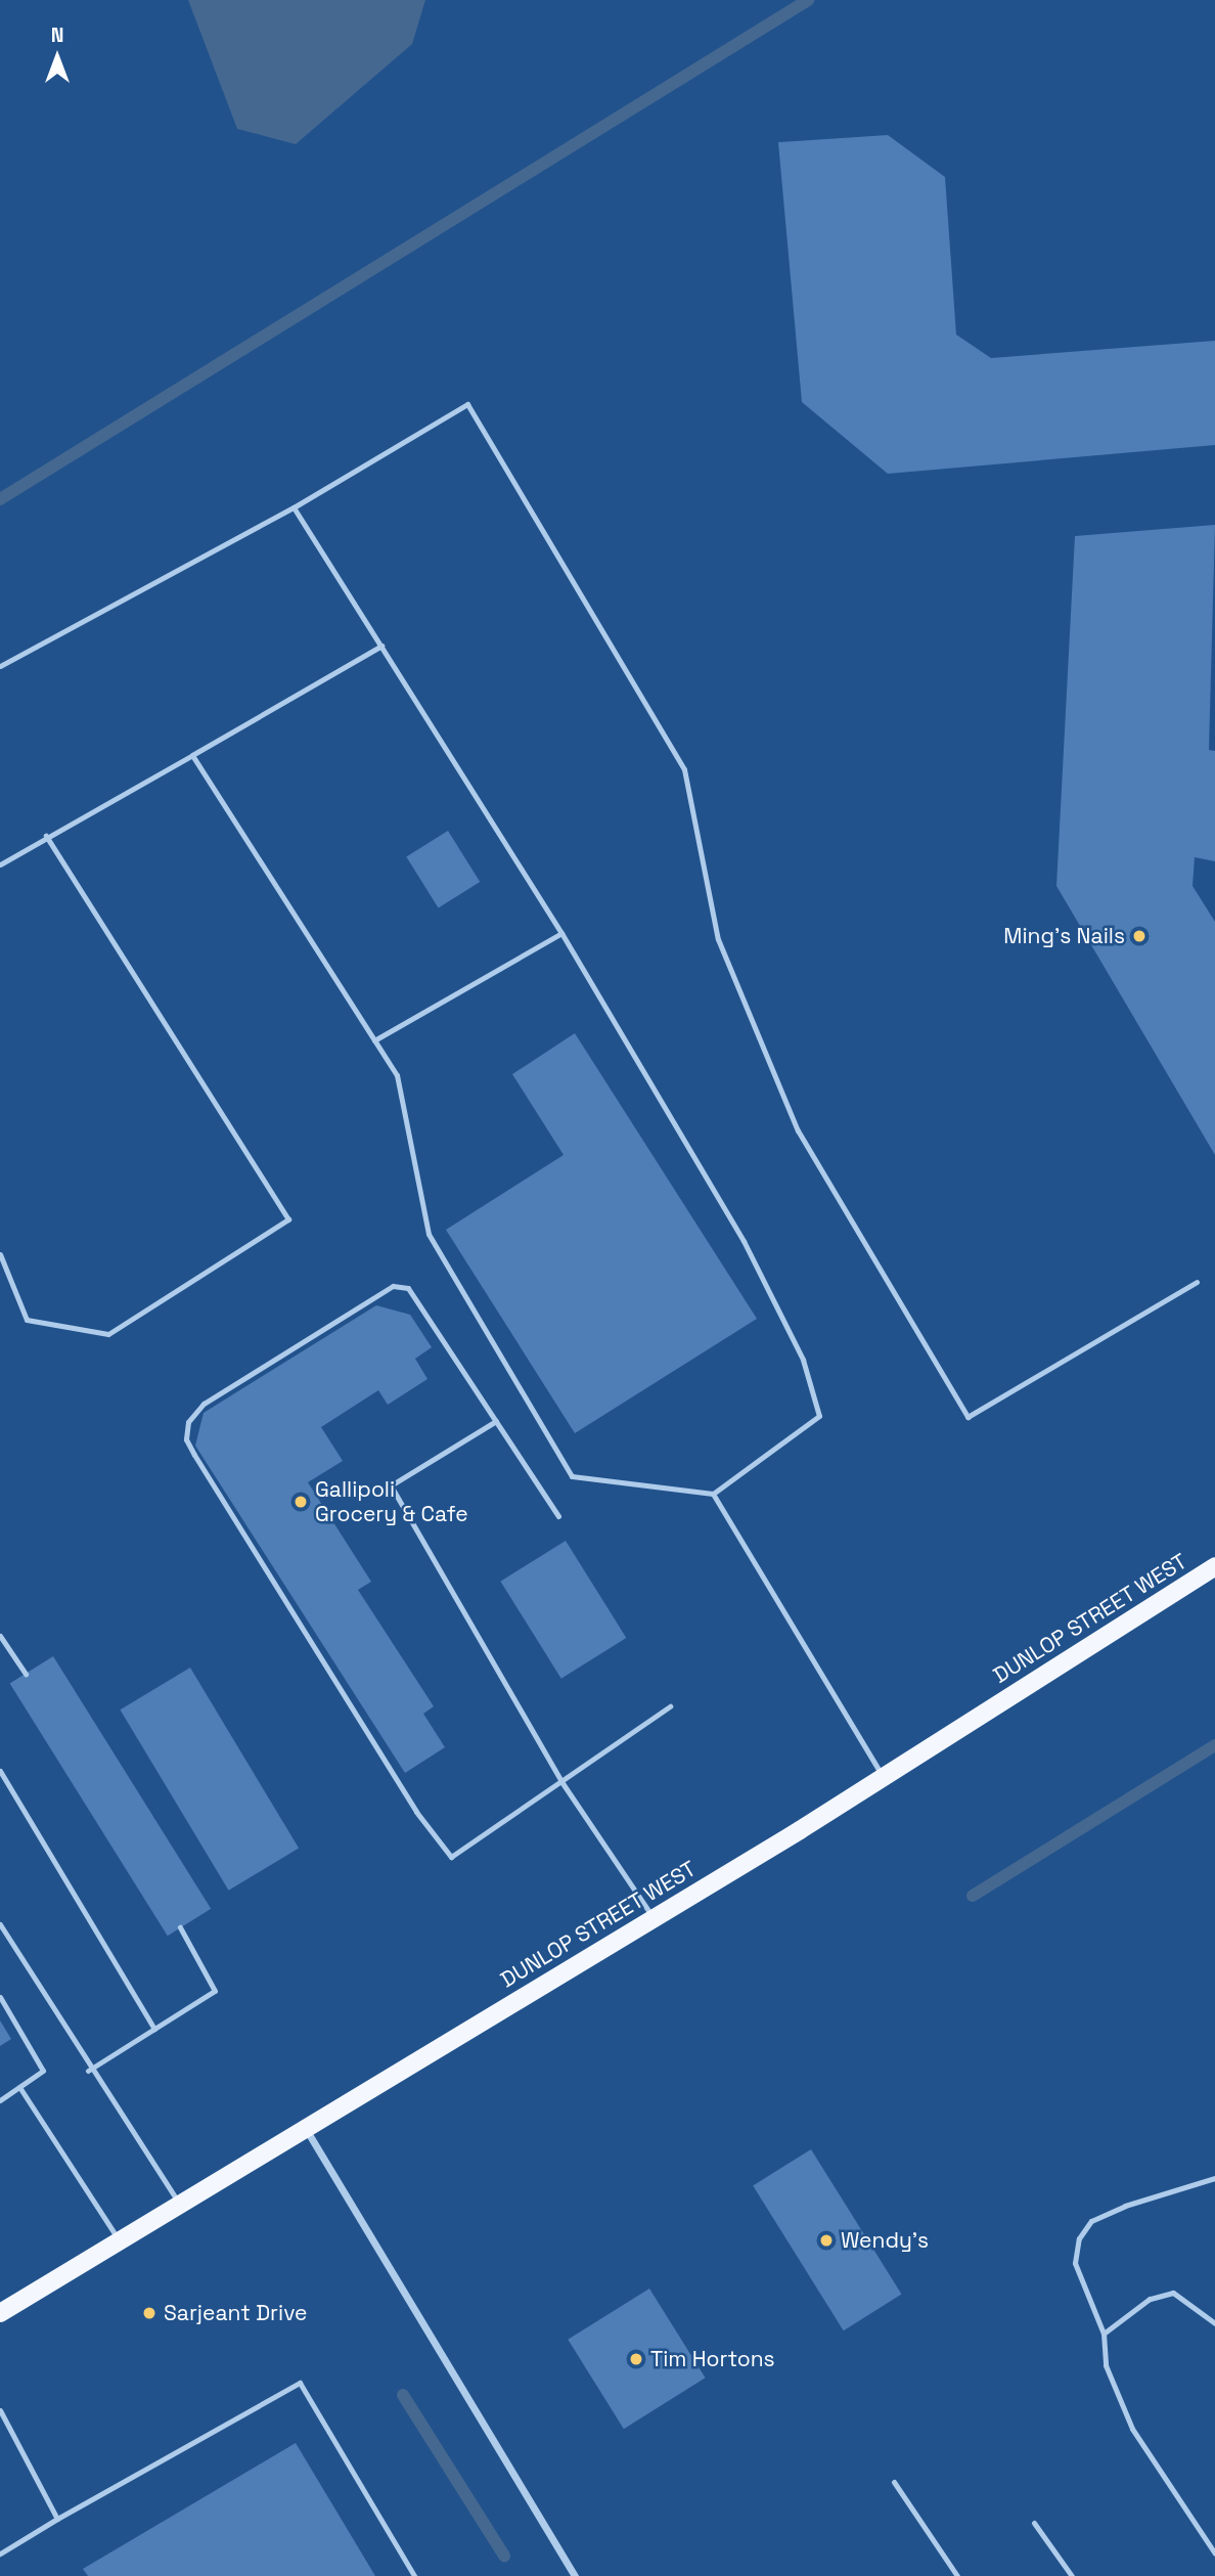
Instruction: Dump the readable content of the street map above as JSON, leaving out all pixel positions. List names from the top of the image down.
{
  "streets": {
    "main road": ["DUNLOP STREET WEST"]
  },
  "places": [
    "Ming's Nails",
    "Gallipoli Grocery & Cafe",
    "Wendy's",
    "Sarjeant Drive",
    "Tim Hortons"
  ],
  "north": "top"
}
